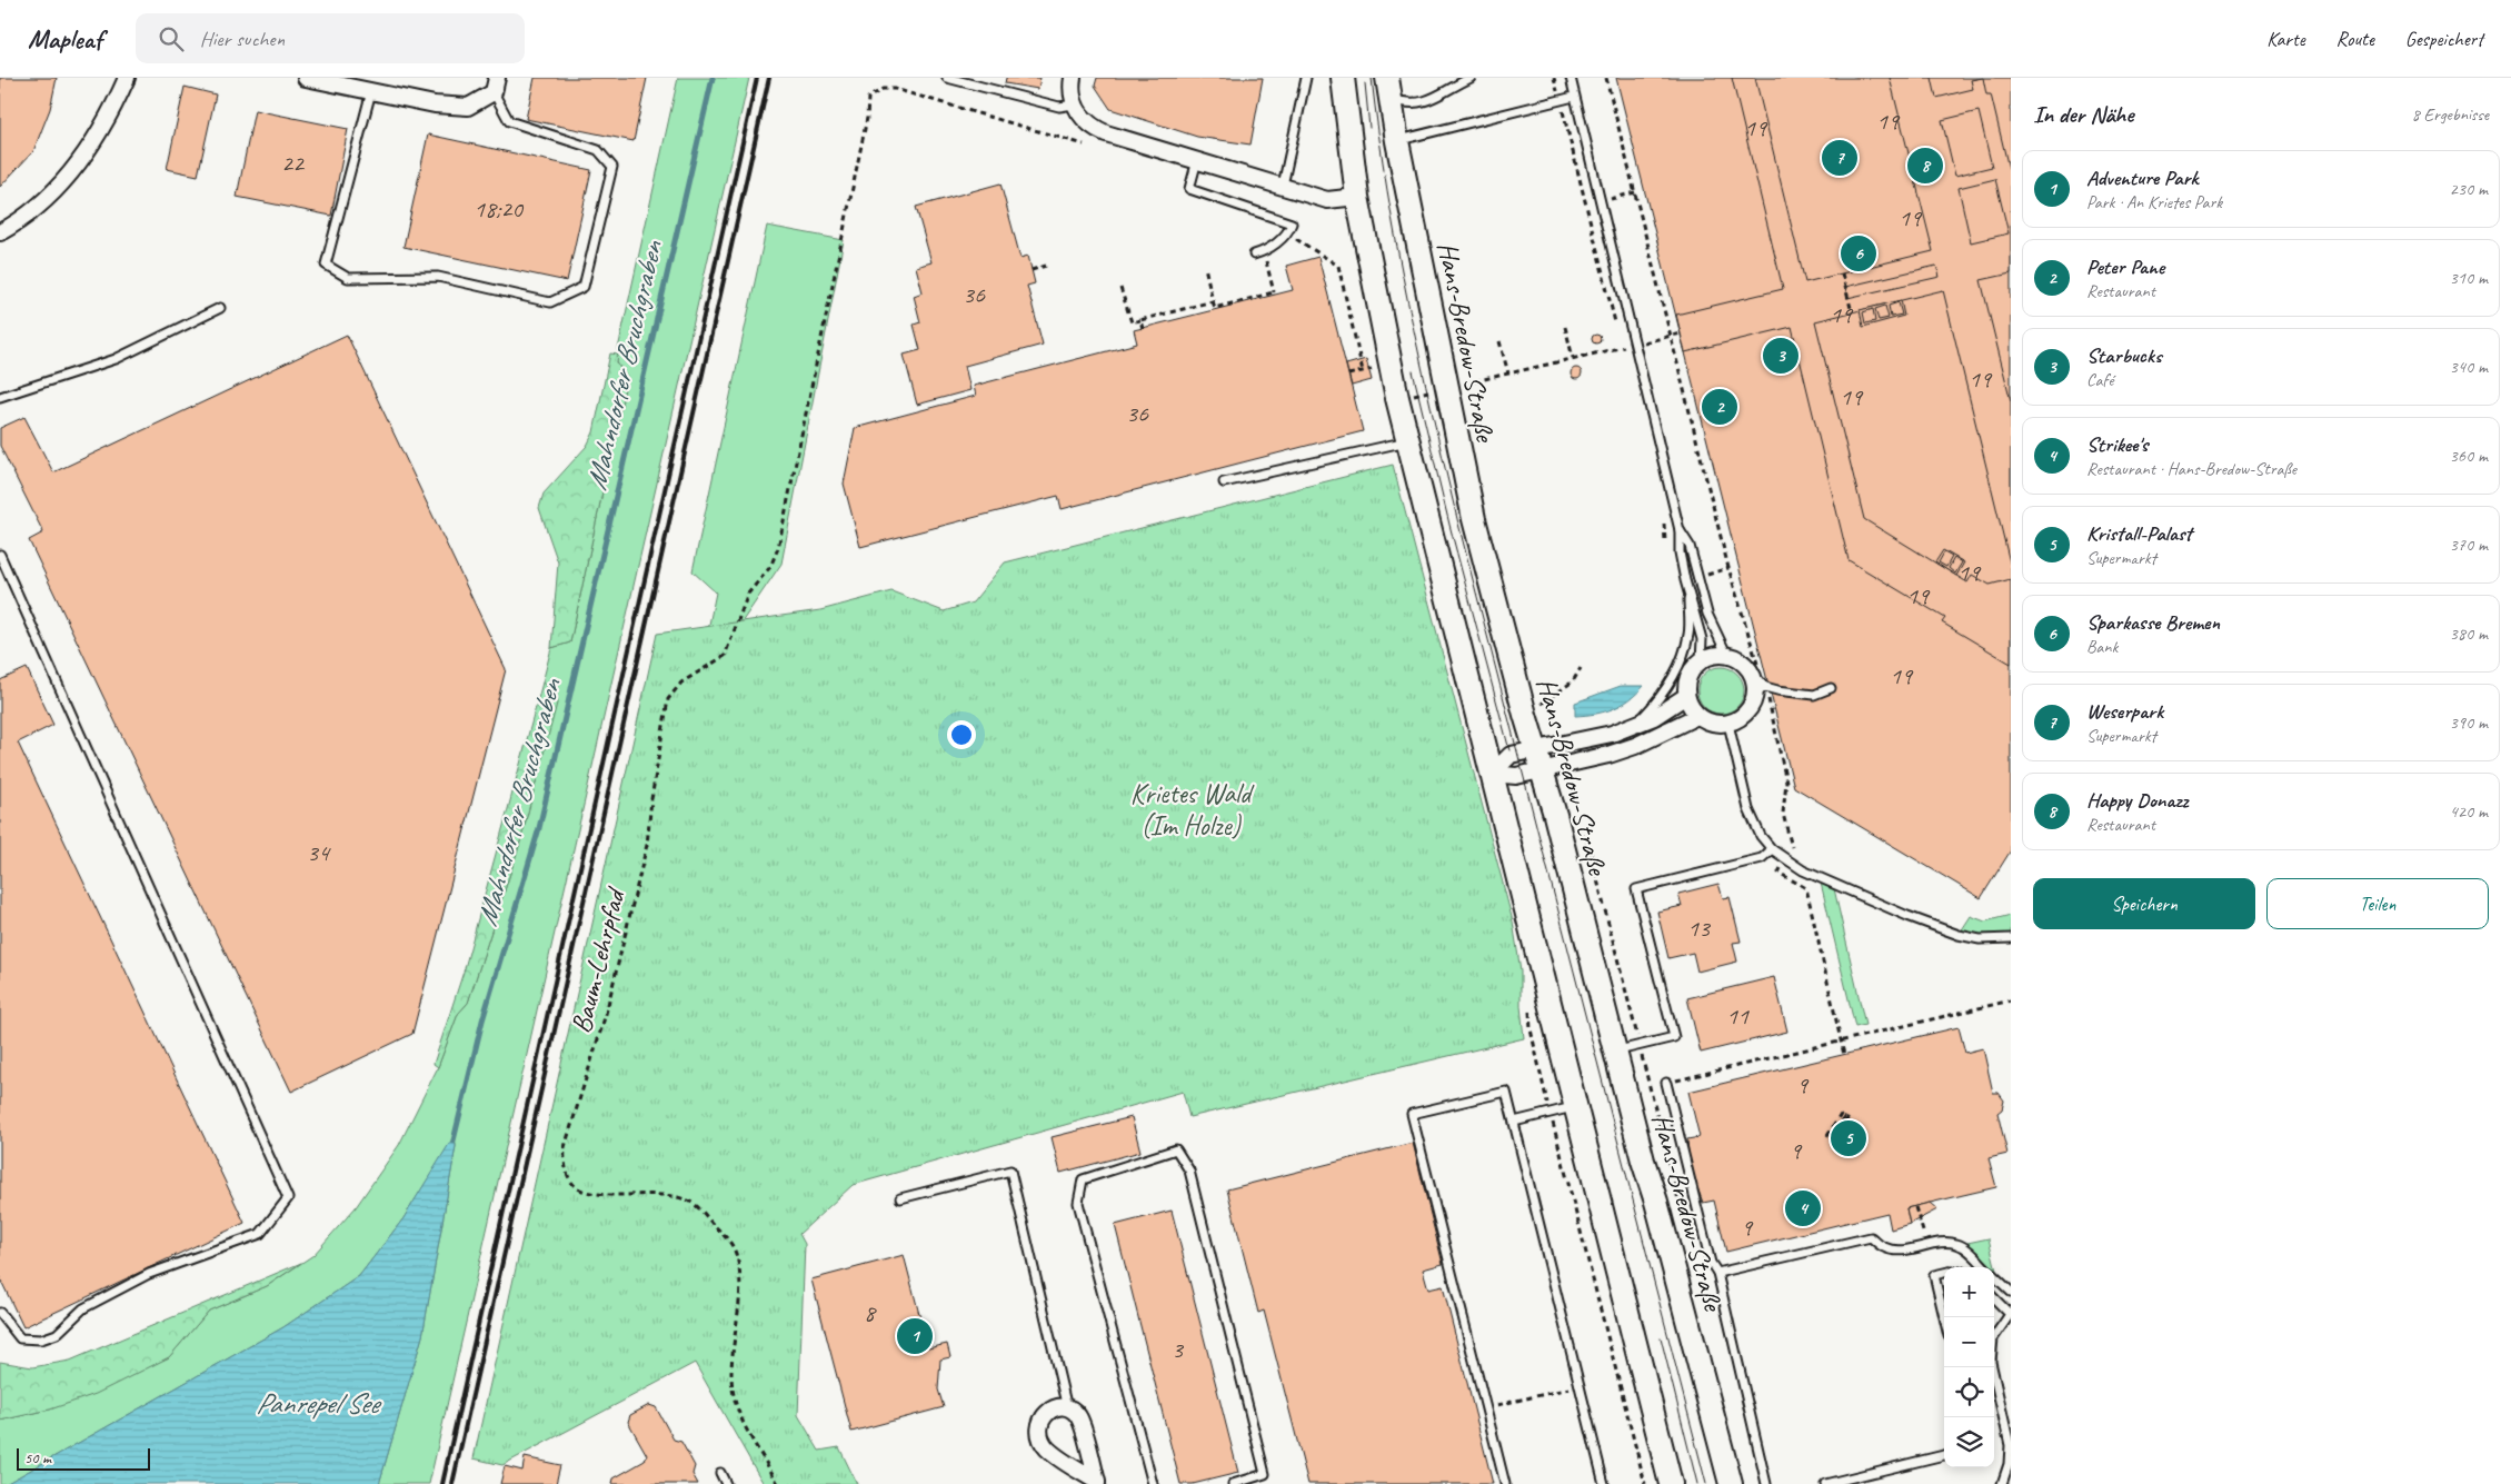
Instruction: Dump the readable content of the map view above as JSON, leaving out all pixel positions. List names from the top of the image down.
{
  "streets": {
    "main road": ["Hans-Bredow-Straße"],
    "path": ["Baum-Lehrpfad"]
  },
  "water": ["Mahndorfer Bruchgraben", "Panrepel See"],
  "parks": ["Krietes Wald (Im Holze)"],
  "house_numbers": [
    "19",
    "19",
    "22",
    "18;20",
    "19",
    "36",
    "19",
    "19",
    "19",
    "36",
    "19",
    "19",
    "19",
    "34",
    "13",
    "11",
    "9",
    "9",
    "9",
    "8",
    "3"
  ],
  "scale_bar": "50 m",
  "page": {
    "header": "Mapleaf",
    "search": "Hier suchen",
    "nav": ["Karte", "Route", "Gespeichert"],
    "heading": ["In der Nähe", "8 Ergebnisse"],
    "pins": [
      "7",
      "8",
      "6",
      "3",
      "2",
      "5",
      "4",
      "1"
    ],
    "list": [
      {
        "mark": "1",
        "name": "Adventure Park",
        "note": "Park · An Krietes Park",
        "value": "230 m"
      },
      {
        "mark": "2",
        "name": "Peter Pane",
        "note": "Restaurant",
        "value": "310 m"
      },
      {
        "mark": "3",
        "name": "Starbucks",
        "note": "Café",
        "value": "340 m"
      },
      {
        "mark": "4",
        "name": "Strikee's",
        "note": "Restaurant · Hans-Bredow-Straße",
        "value": "360 m"
      },
      {
        "mark": "5",
        "name": "Kristall-Palast",
        "note": "Supermarkt",
        "value": "370 m"
      },
      {
        "mark": "6",
        "name": "Sparkasse Bremen",
        "note": "Bank",
        "value": "380 m"
      },
      {
        "mark": "7",
        "name": "Weserpark",
        "note": "Supermarkt",
        "value": "390 m"
      },
      {
        "mark": "8",
        "name": "Happy Donazz",
        "note": "Restaurant",
        "value": "420 m"
      }
    ],
    "buttons": ["Speichern", "Teilen"],
    "map_buttons": ["+", "−"],
    "scale": "50 m"
  }
}
